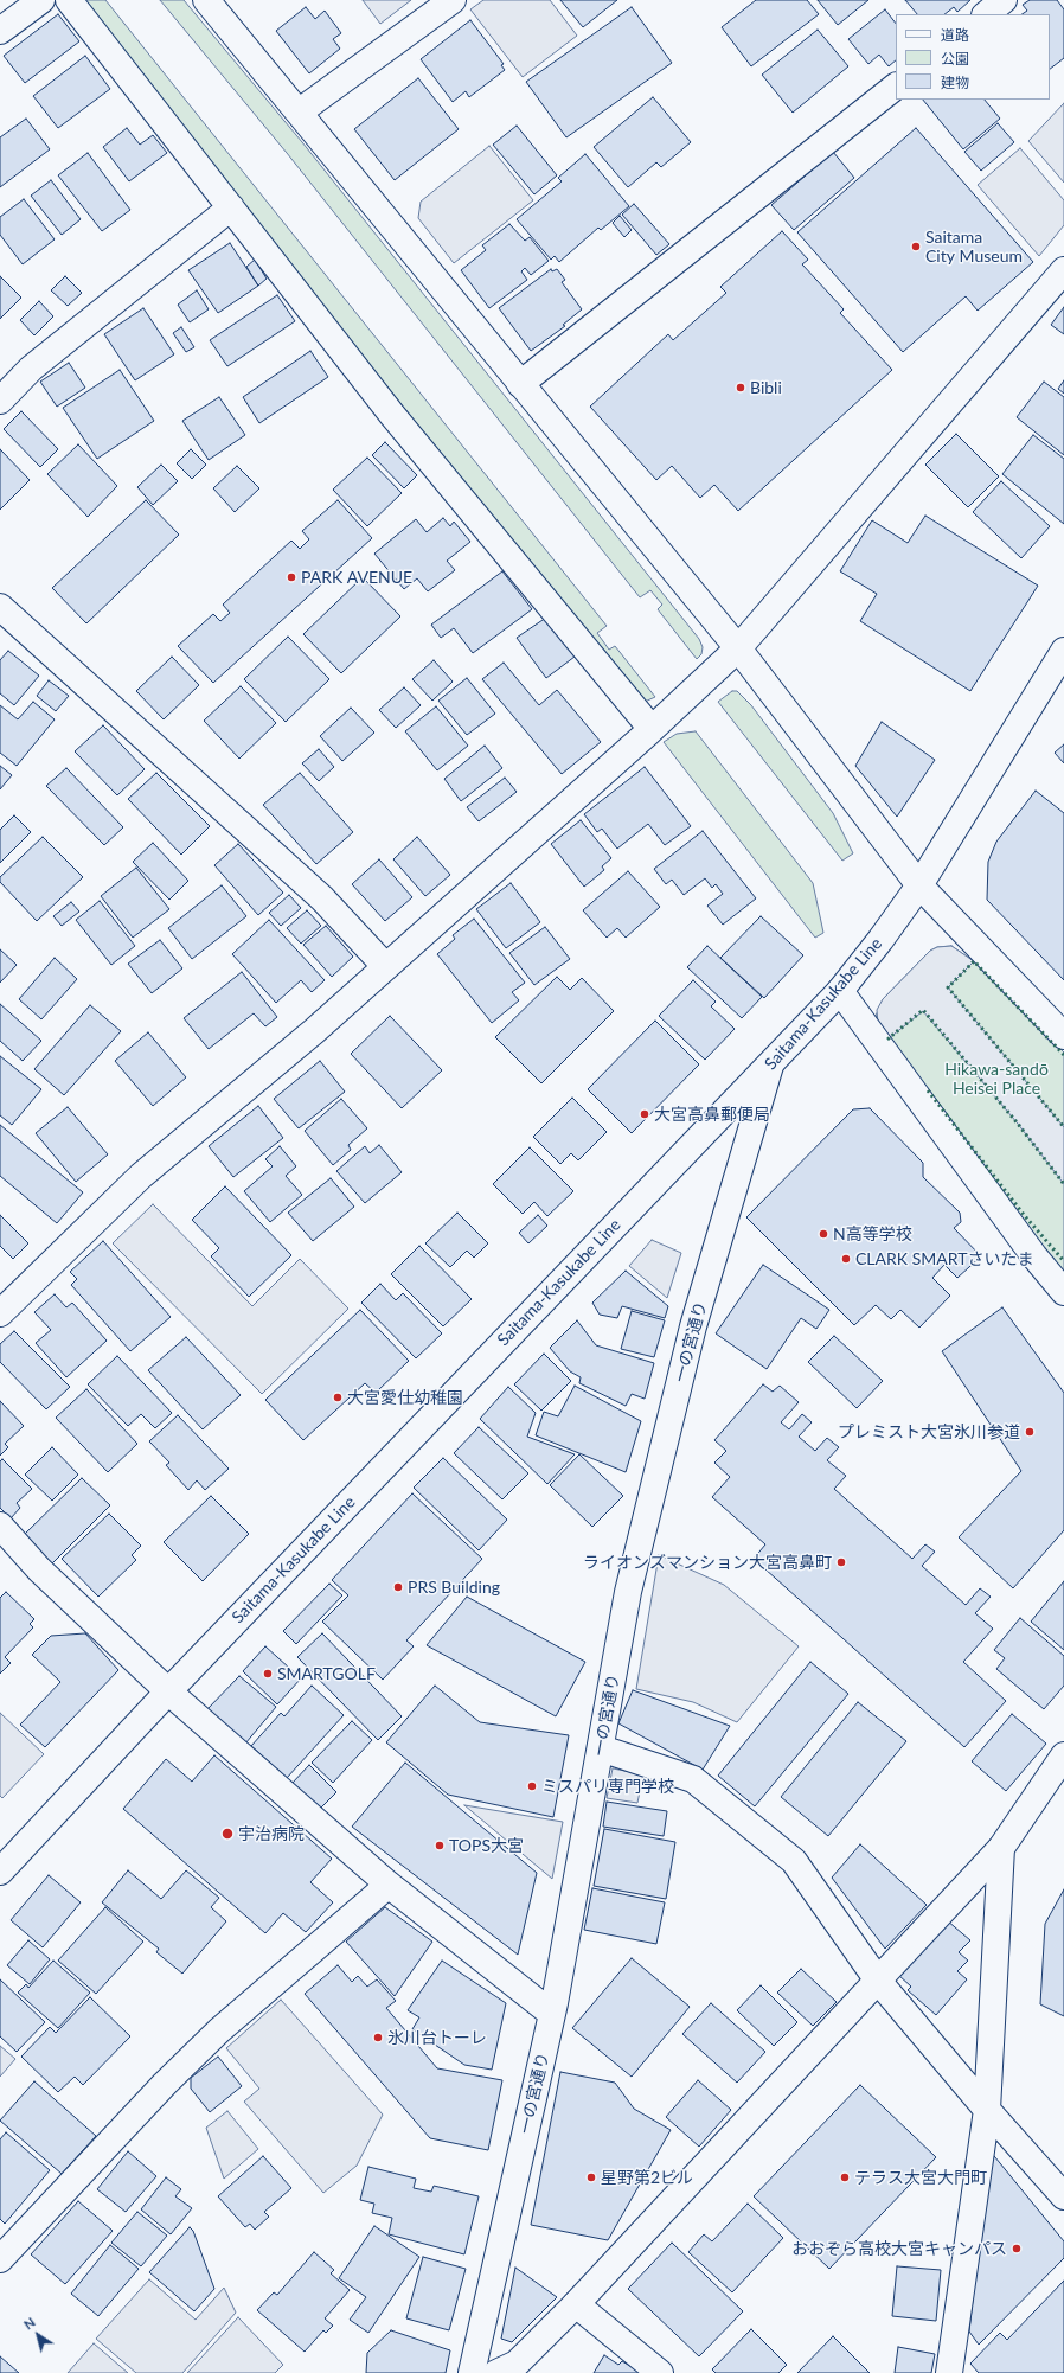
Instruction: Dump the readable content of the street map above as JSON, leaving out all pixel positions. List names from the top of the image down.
{
  "streets": {
    "street": ["Saitama-Kasukabe Line", "一の宮通り"]
  },
  "crossings": [
    ["Saitama-Kasukabe Line", "一の宮通り"]
  ],
  "parks": ["Hikawa-sandō Heisei Place"],
  "places": [
    "Saitama City Museum",
    "Bibli",
    "PARK AVENUE",
    "大宮高鼻郵便局",
    "N高等学校",
    "CLARK SMARTさいたま",
    "大宮愛仕幼稚園",
    "プレミスト大宮氷川参道",
    "ライオンズマンション大宮高鼻町",
    "PRS Building",
    "SMARTGOLF",
    "ミスパリ専門学校",
    "宇治病院",
    "TOPS大宮",
    "氷川台トーレ",
    "星野第2ビル",
    "テラス大宮大門町",
    "おおぞら高校大宮キャンパス"
  ],
  "legend": ["道路", "公園", "建物"],
  "north": "top left"
}
